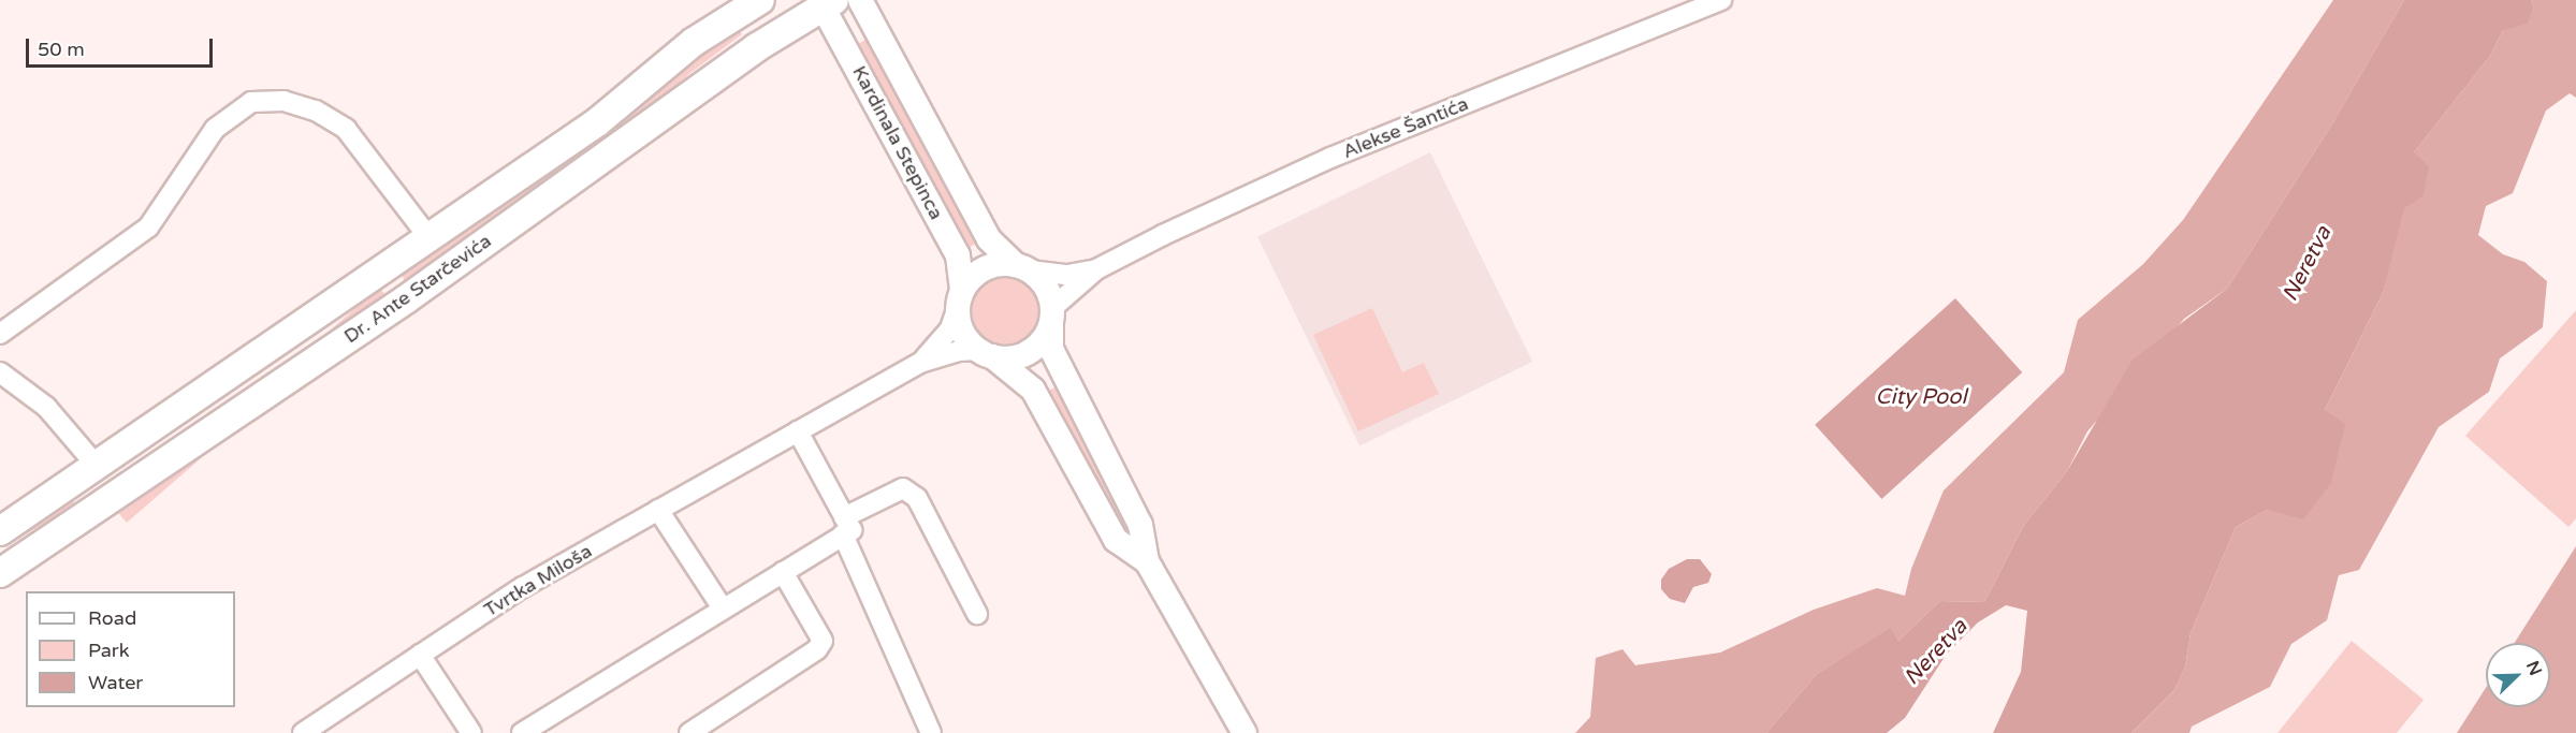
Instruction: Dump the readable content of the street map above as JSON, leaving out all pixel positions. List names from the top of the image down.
{
  "streets": {
    "main road": ["Dr. Ante Starčevića"],
    "street": ["Alekse Šantića", "Kardinala Stepinca", "Tvrtka Miloša"]
  },
  "crossings": [
    ["Alekse Šantića", "Kardinala Stepinca"],
    ["Alekse Šantića", "Tvrtka Miloša"],
    ["Kardinala Stepinca", "Dr. Ante Starčevića"],
    ["Kardinala Stepinca", "Tvrtka Miloša"]
  ],
  "water": ["Neretva", "City Pool"],
  "legend": ["Road", "Park", "Water"],
  "scale_bar": "50 m",
  "north": "top right"
}
